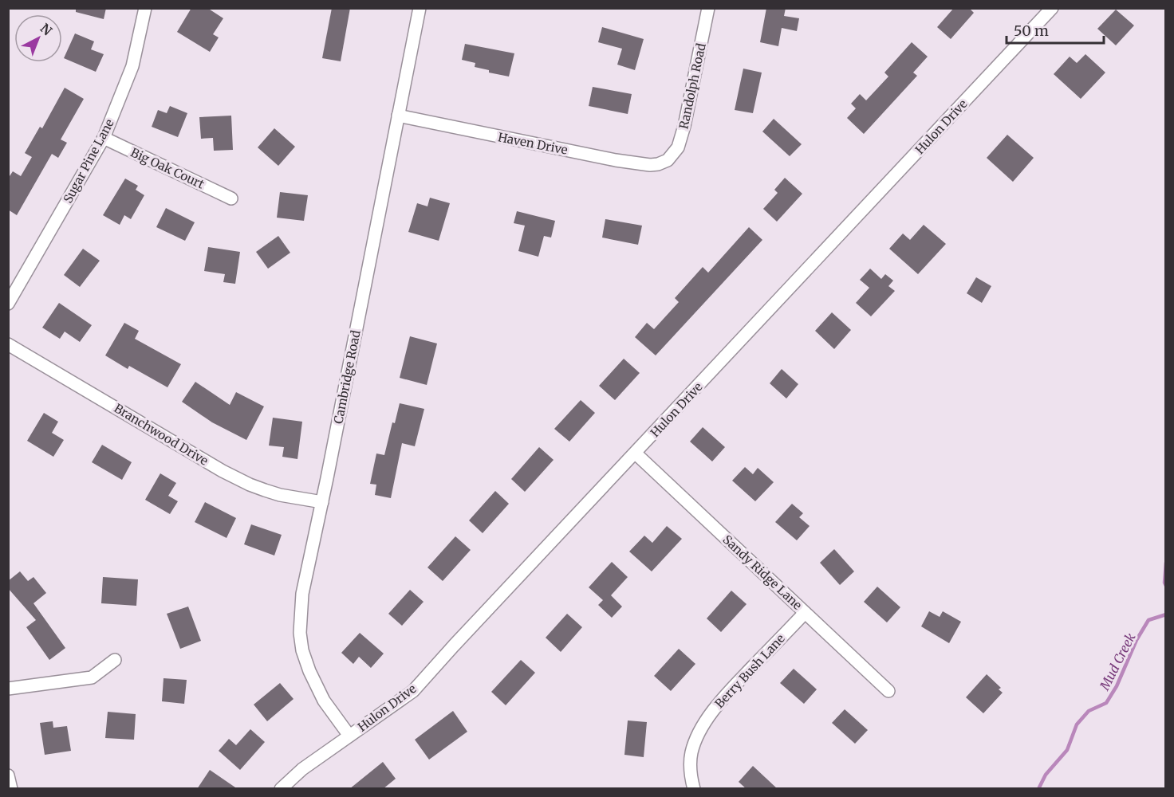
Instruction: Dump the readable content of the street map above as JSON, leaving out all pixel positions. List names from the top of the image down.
{
  "streets": {
    "street": [
      "Randolph Road",
      "Hulon Drive",
      "Haven Drive",
      "Sugar Pine Lane",
      "Big Oak Court",
      "Cambridge Road",
      "Branchwood Drive",
      "Sandy Ridge Lane",
      "Berry Bush Lane"
    ]
  },
  "crossings": [
    ["Randolph Road", "Haven Drive"],
    ["Hulon Drive", "Cambridge Road"],
    ["Hulon Drive", "Sandy Ridge Lane"],
    ["Haven Drive", "Cambridge Road"],
    ["Sugar Pine Lane", "Big Oak Court"],
    ["Cambridge Road", "Branchwood Drive"],
    ["Sandy Ridge Lane", "Berry Bush Lane"]
  ],
  "water": ["Mud Creek"],
  "scale_bar": "50 m",
  "north": "top right"
}
